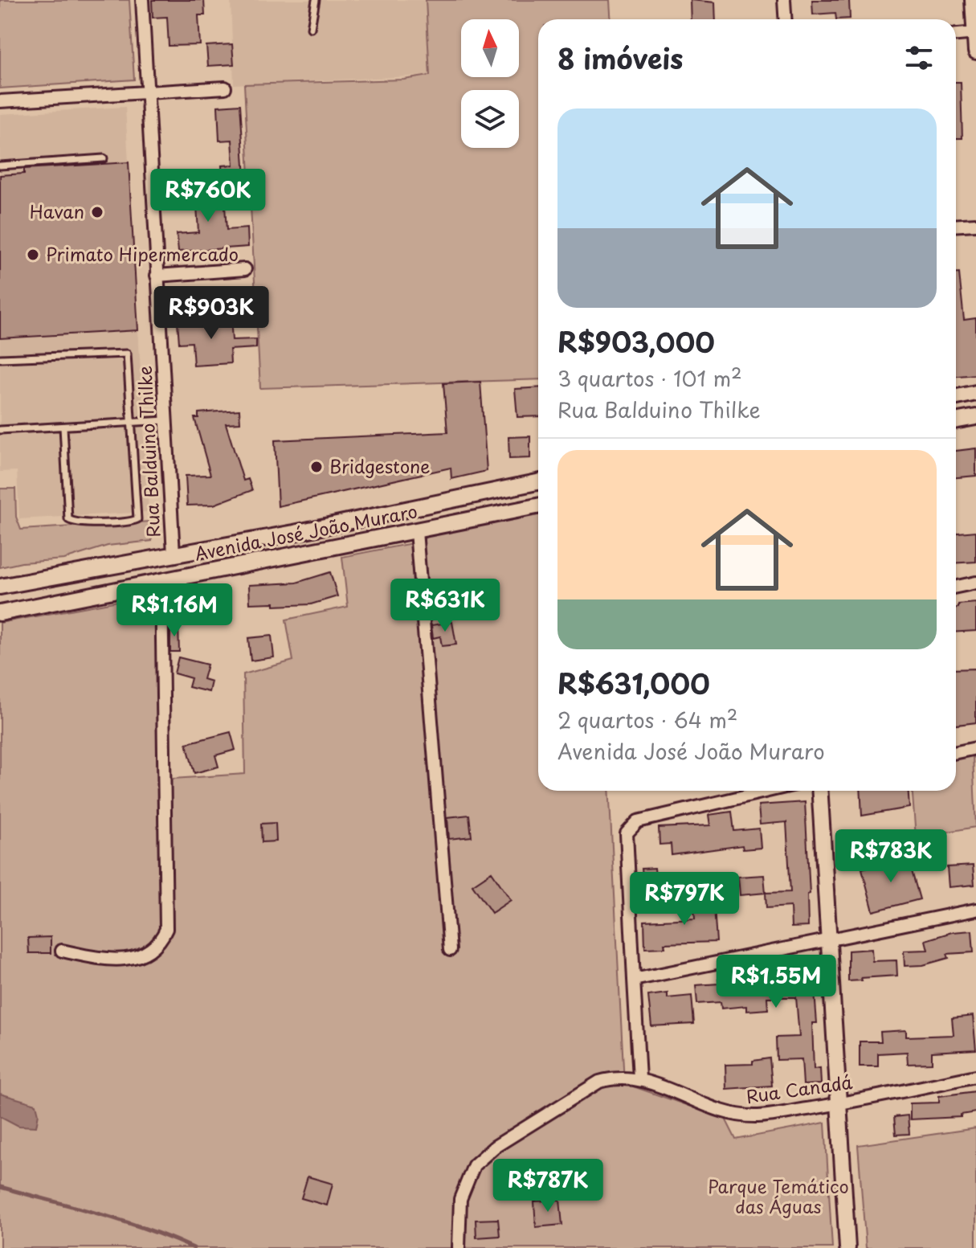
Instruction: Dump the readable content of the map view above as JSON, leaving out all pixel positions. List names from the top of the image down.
{
  "streets": {
    "main road": ["Avenida José João Muraro"],
    "street": ["Rua Balduino Thilke", "Rua Canadá"]
  },
  "crossings": [
    ["Rua Balduino Thilke", "Avenida José João Muraro"]
  ],
  "parks": ["Parque Temático das Águas"],
  "places": ["Havan", "Primato Hipermercado", "Bridgestone"],
  "north": "top",
  "page": {
    "heading": "8 imóveis",
    "list": [
      {
        "name": "R$903,000",
        "note": "3 quartos · 101 m² · Rua Balduino Thilke"
      },
      {
        "name": "R$631,000",
        "note": "2 quartos · 64 m² · Avenida José João Muraro"
      }
    ],
    "price": [
      "R$760K",
      "R$903K",
      "R$631K",
      "R$1.16M",
      "R$783K",
      "R$797K",
      "R$1.55M",
      "R$787K"
    ]
  }
}
